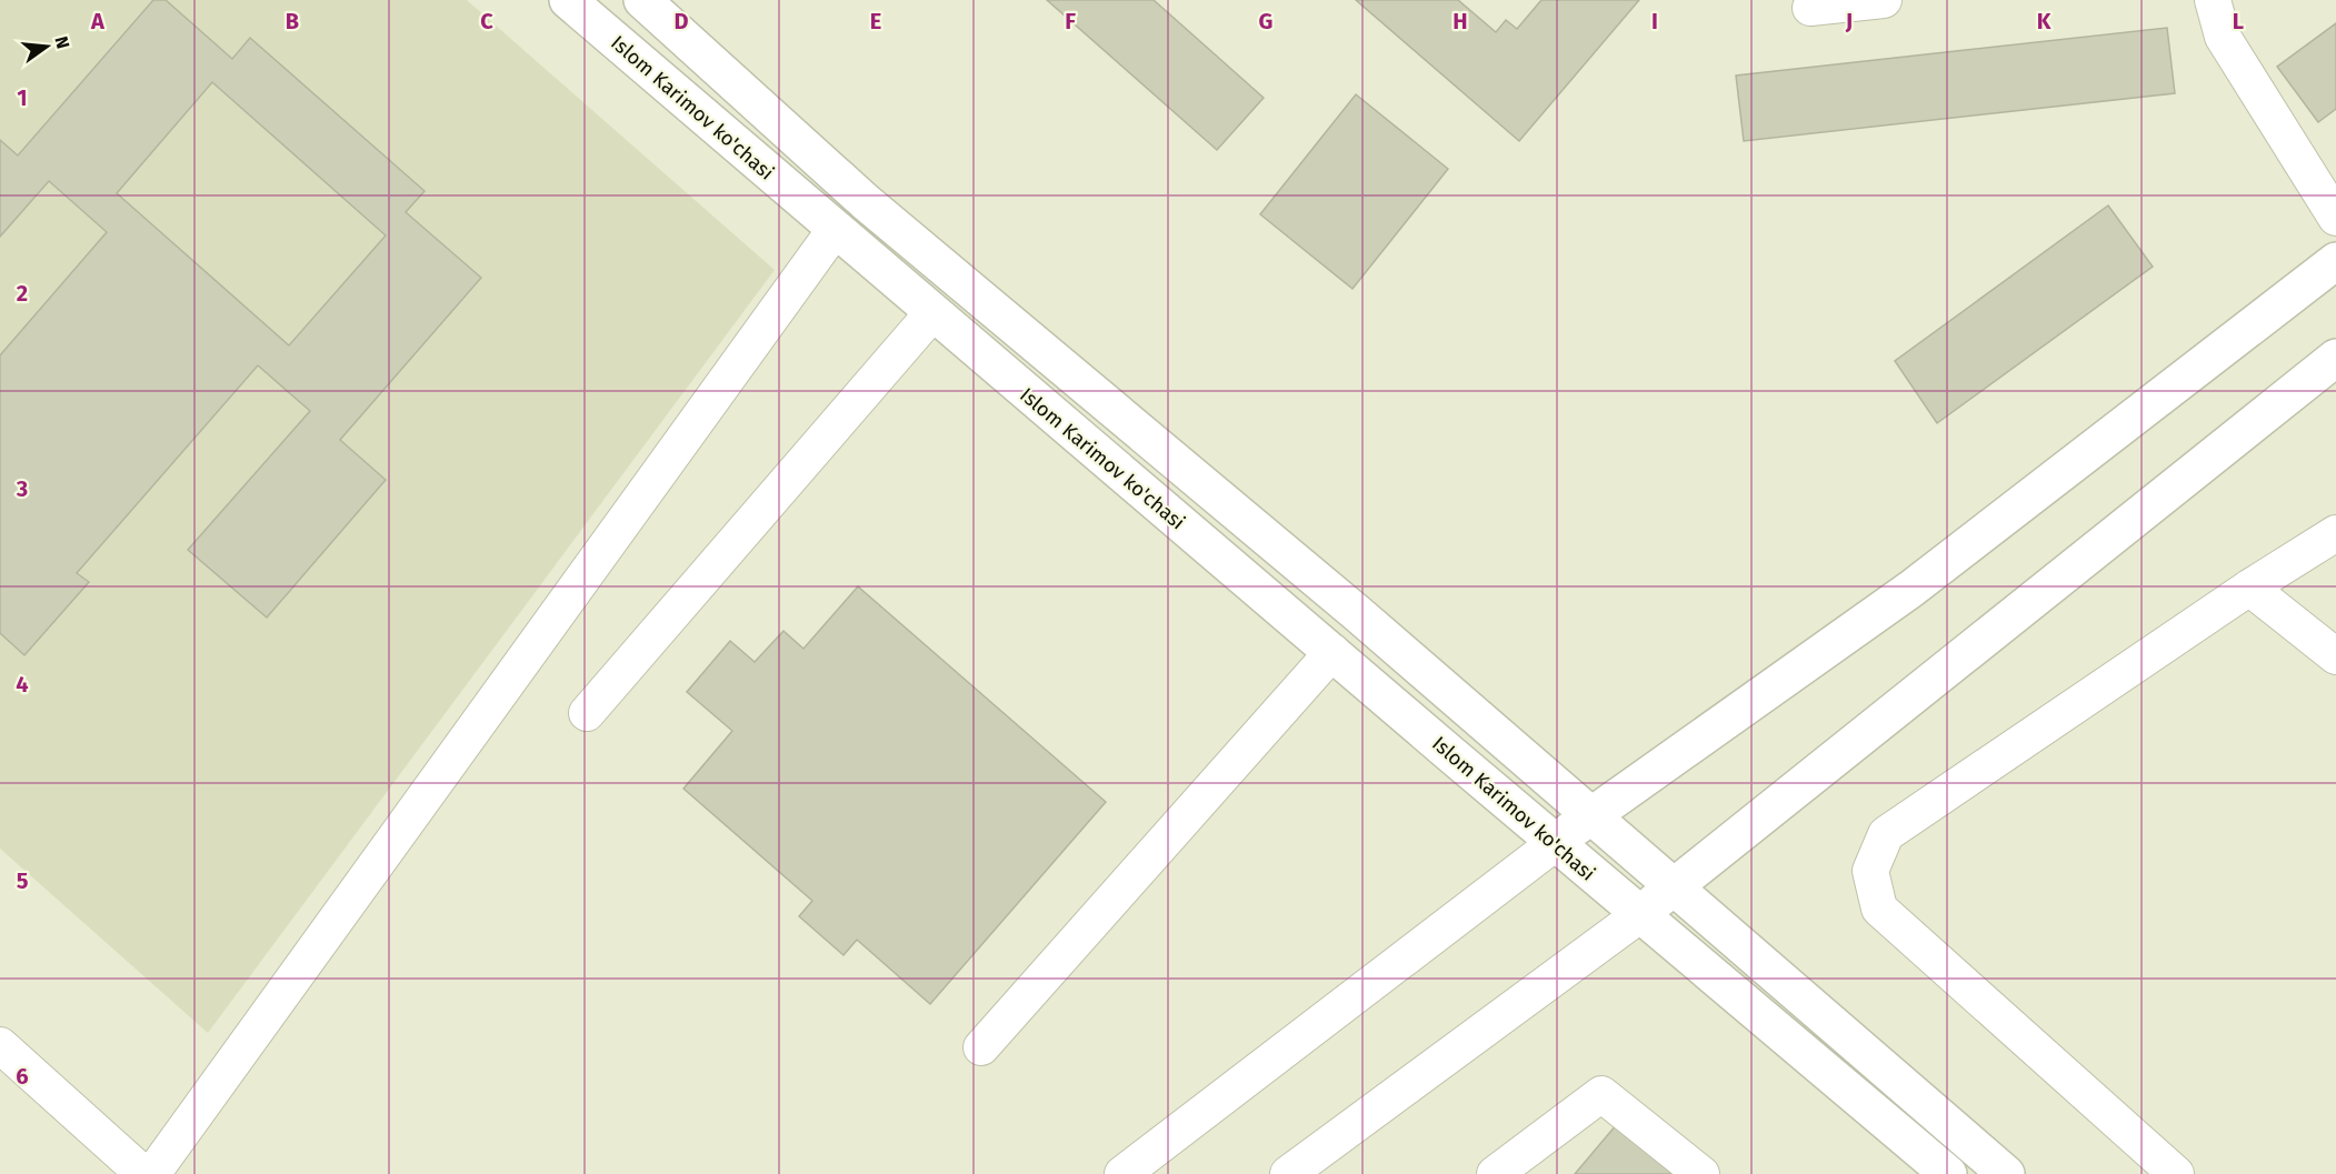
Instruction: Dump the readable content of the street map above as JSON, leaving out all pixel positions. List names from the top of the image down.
{
  "streets": {
    "main road": ["Islom Karimov ko'chasi"]
  },
  "north": "right",
  "grid": {
    "columns": [
      "A",
      "B",
      "C",
      "D",
      "E",
      "F",
      "G",
      "H",
      "I",
      "J",
      "K",
      "L"
    ],
    "rows": [
      "1",
      "2",
      "3",
      "4",
      "5",
      "6"
    ]
  }
}
